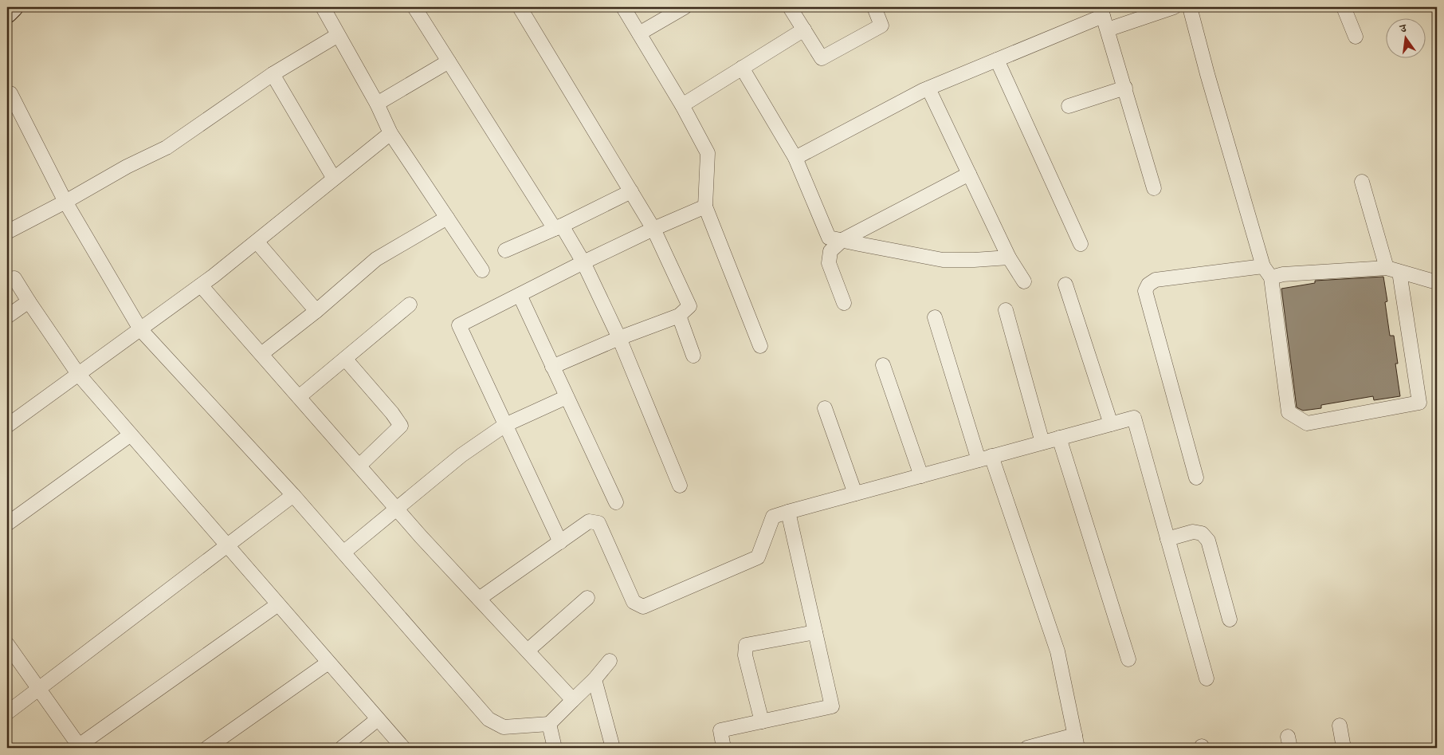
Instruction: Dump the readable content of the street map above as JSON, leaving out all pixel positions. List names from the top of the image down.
{
  "north": "top"
}
